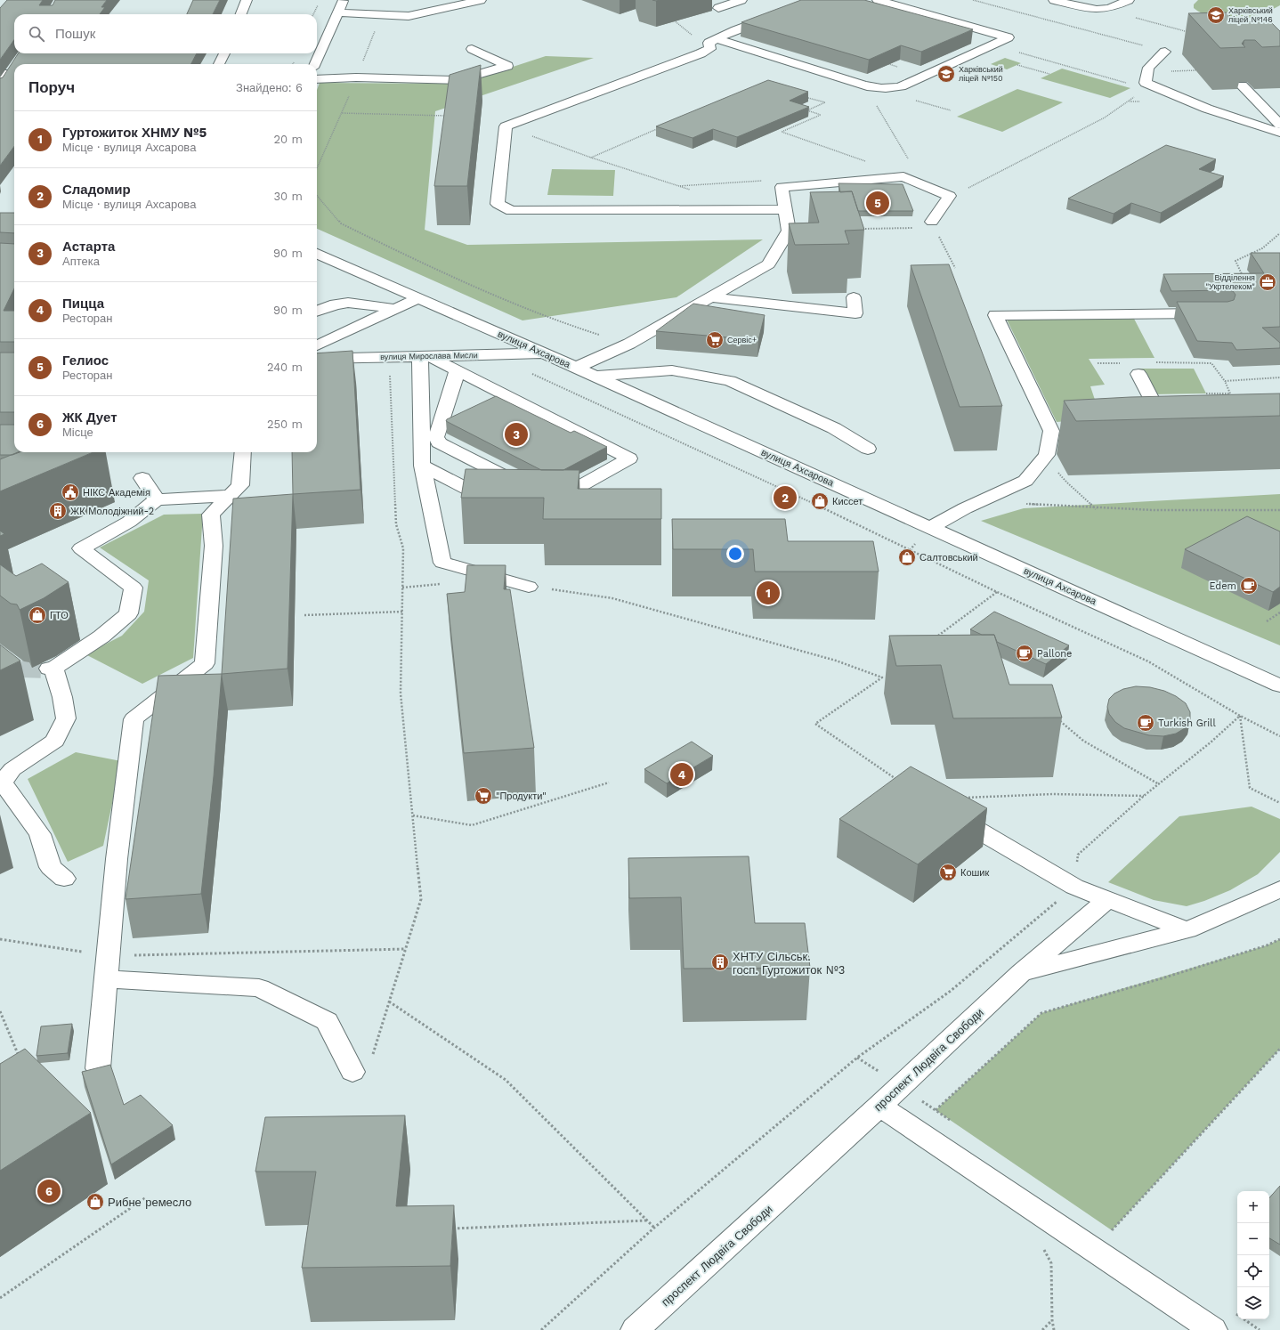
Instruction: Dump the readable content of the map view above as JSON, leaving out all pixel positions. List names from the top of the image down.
{
  "streets": {
    "street": ["вулиця Ахсарова", "вулиця Мирослава Мисли", "проспект Людвіга Свободи"]
  },
  "crossings": [
    ["вулиця Ахсарова", "вулиця Мирослава Мисли"]
  ],
  "places": {
    "school or university": ["Харківський ліцей №146", "Харківський ліцей №150"],
    "office": ["Відділення \"Укртелеком\""],
    "supermarket": ["Сервіс+", "\"Продукти\"", "Кошик"],
    "public building": ["НІКС Академія"],
    "shop": [
      "Киссет",
      "Салтовський",
      "ГТО",
      "Рибне ремесло"
    ],
    "building": ["ЖК Молодіжний-2", "ХНТУ Сільськ. госп. Гуртожиток №3"],
    "cafe": ["Edem", "Pallone", "Turkish Grill"]
  },
  "page": {
    "search": "Пошук",
    "heading": ["Поруч", "Знайдено: 6"],
    "list": [
      {
        "mark": "1",
        "name": "Гуртожиток ХНМУ №5",
        "note": "Місце · вулиця Ахсарова",
        "value": "20 m"
      },
      {
        "mark": "2",
        "name": "Сладомир",
        "note": "Місце · вулиця Ахсарова",
        "value": "30 m"
      },
      {
        "mark": "3",
        "name": "Астарта",
        "note": "Аптека",
        "value": "90 m"
      },
      {
        "mark": "4",
        "name": "Пицца",
        "note": "Ресторан",
        "value": "90 m"
      },
      {
        "mark": "5",
        "name": "Гелиос",
        "note": "Ресторан",
        "value": "240 m"
      },
      {
        "mark": "6",
        "name": "ЖК Дует",
        "note": "Місце",
        "value": "250 m"
      }
    ],
    "pins": [
      "5",
      "3",
      "2",
      "1",
      "4",
      "6"
    ],
    "map_buttons": ["+", "−"]
  }
}
